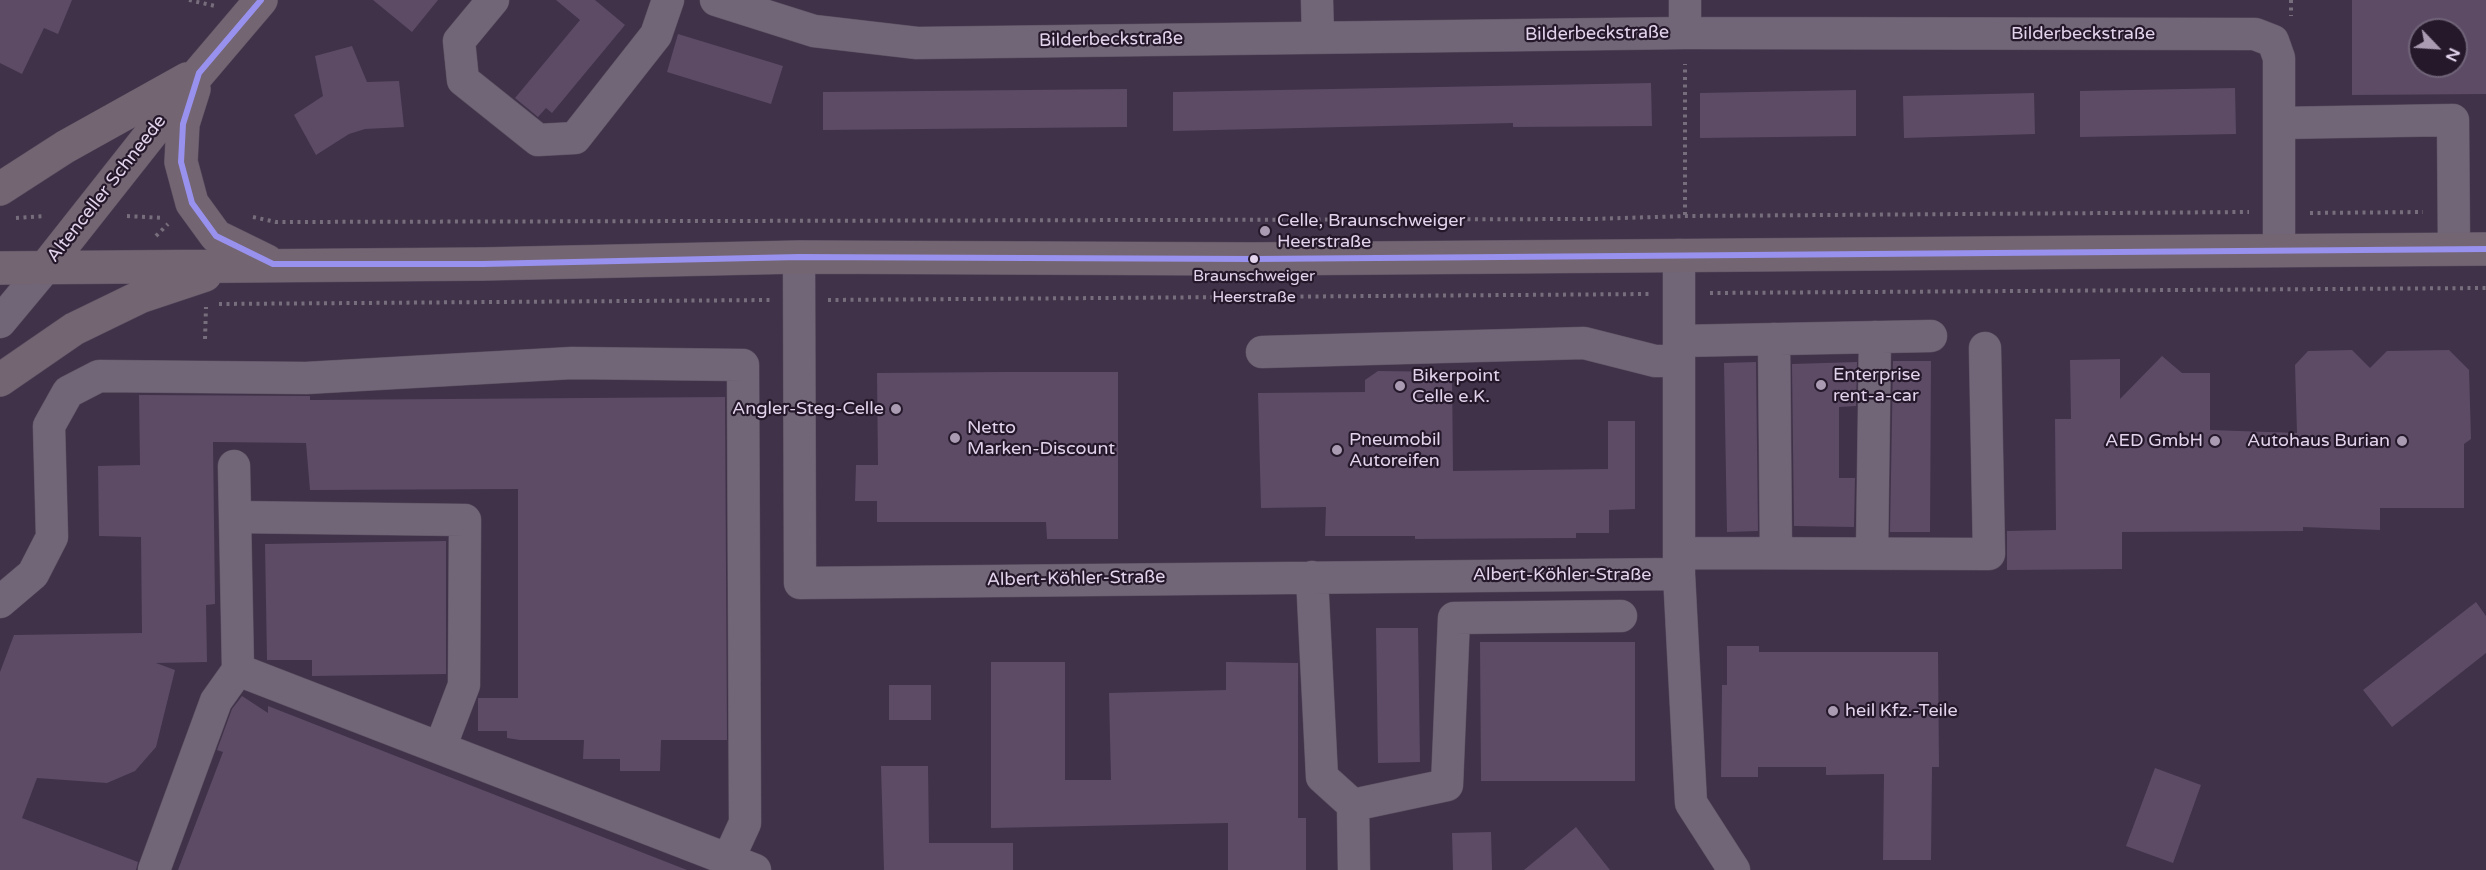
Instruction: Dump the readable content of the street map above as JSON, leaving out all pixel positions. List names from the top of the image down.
{
  "streets": {
    "main road": ["Altenceller Schneede"],
    "street": ["Bilderbeckstraße", "Albert-Köhler-Straße"]
  },
  "places": [
    "Celle, Braunschweiger Heerstraße",
    "Braunschweiger Heerstraße",
    "Enterprise rent-a-car",
    "Bikerpoint Celle e.K.",
    "Angler-Steg-Celle",
    "Netto Marken-Discount",
    "AED GmbH",
    "Autohaus Burian",
    "Pneumobil Autoreifen",
    "heil Kfz.-Teile"
  ],
  "north": "bottom right"
}
